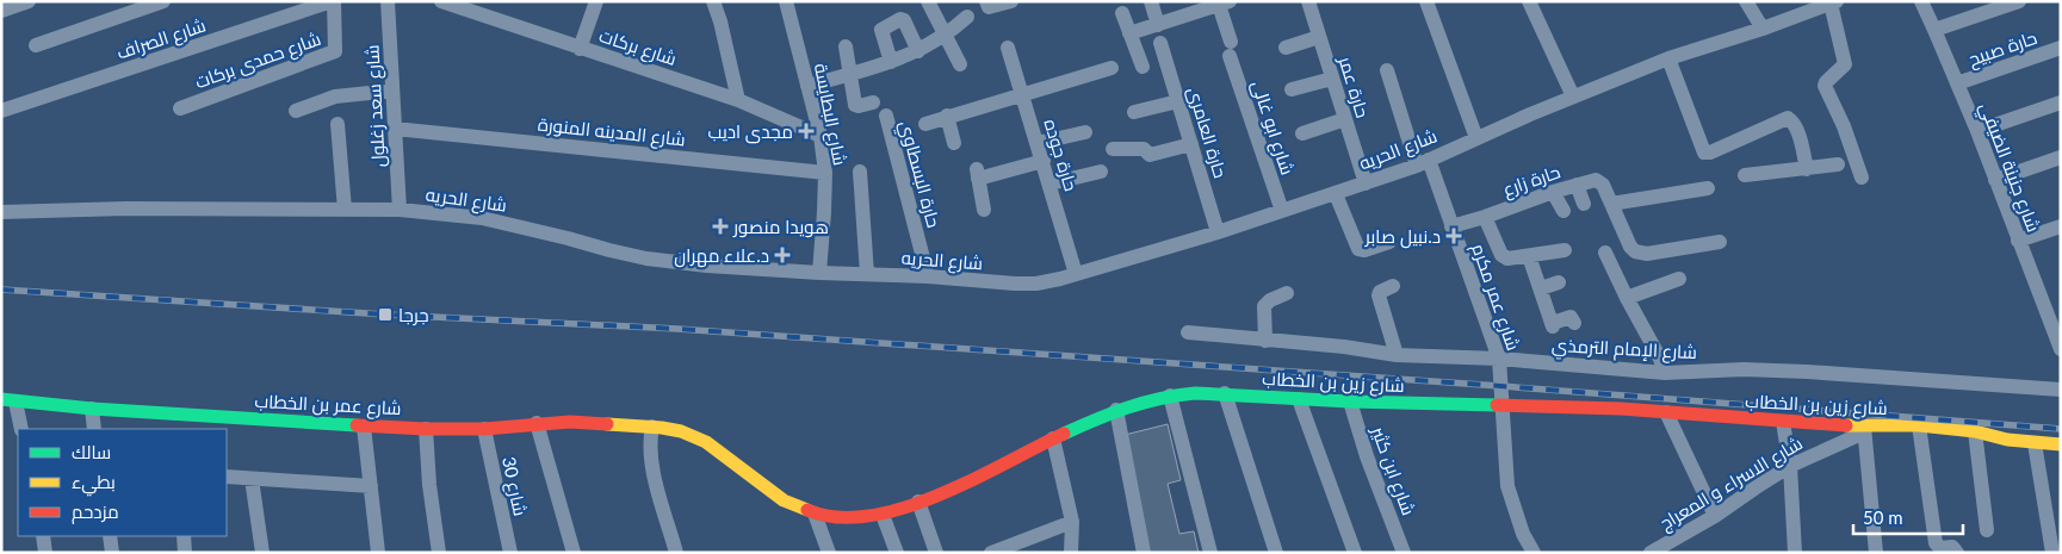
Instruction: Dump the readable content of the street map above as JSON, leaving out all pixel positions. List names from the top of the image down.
{
  "streets": {
    "street": [
      "شارع الصراف",
      "شارع بركات",
      "حارة صبيح",
      "شارع حمدى بركات",
      "حارة عمر",
      "شارع سعد زغلول",
      "شارع البطايسة",
      "شارع ابو غالى",
      "شارع المدينه المنورة",
      "حارة العامرى",
      "شارع الحريه",
      "حارة جوده",
      "شارع جنينة الضيفي",
      "حارة البسطاوي",
      "حارة زارع",
      "شارع عمر مكرم",
      "شارع الإمام الترمذي",
      "شارع زين بن الخطاب",
      "شارع عمر بن الخطاب",
      "شارع ابن كثير",
      "شارع الاسراء و المعراج",
      "شارع 30"
    ]
  },
  "crossings": [
    ["شارع الصراف", "شارع حمدى بركات"],
    ["شارع بركات", "شارع البطايسة"],
    ["حارة صبيح", "شارع جنينة الضيفي"],
    ["حارة عمر", "شارع الحريه"],
    ["شارع سعد زغلول", "شارع المدينه المنورة"],
    ["شارع سعد زغلول", "شارع الحريه"],
    ["شارع البطايسة", "شارع المدينه المنورة"],
    ["شارع البطايسة", "شارع الحريه"],
    ["شارع ابو غالى", "شارع الحريه"],
    ["حارة العامرى", "شارع الحريه"],
    ["شارع الحريه", "حارة جوده"],
    ["شارع الحريه", "حارة البسطاوي"],
    ["شارع الحريه", "شارع عمر مكرم"],
    ["حارة زارع", "شارع عمر مكرم"],
    ["شارع عمر مكرم", "شارع الإمام الترمذي"],
    ["شارع عمر مكرم", "شارع زين بن الخطاب"],
    ["شارع زين بن الخطاب", "شارع عمر بن الخطاب"],
    ["شارع زين بن الخطاب", "شارع ابن كثير"],
    ["شارع زين بن الخطاب", "شارع الاسراء و المعراج"],
    ["شارع عمر بن الخطاب", "شارع 30"]
  ],
  "places": {
    "health": [
      "مجدى اديب",
      "هويدا منصور",
      "د.نبيل صابر",
      "د.علاء مهران"
    ],
    "transit": ["جرجا"]
  },
  "legend": ["سالك", "بطيء", "مزدحم"],
  "scale_bar": "50 m"
}
